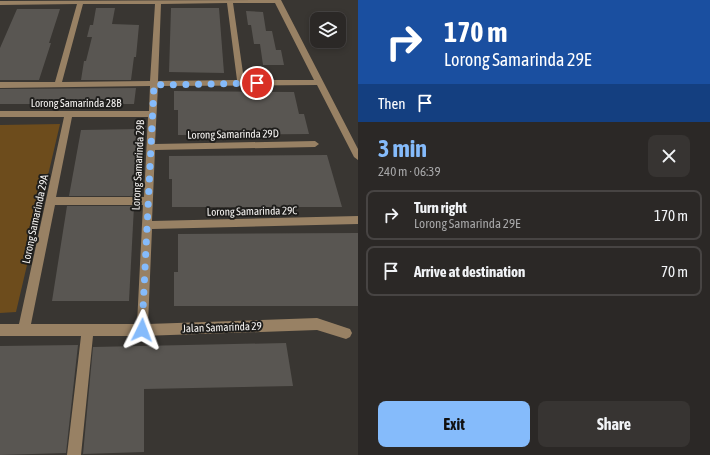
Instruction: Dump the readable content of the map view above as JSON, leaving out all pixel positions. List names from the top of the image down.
{
  "streets": {
    "street": [
      "Lorong Samarinda 28B",
      "Lorong Samarinda 29D",
      "Lorong Samarinda 29B",
      "Lorong Samarinda 29C",
      "Lorong Samarinda 29A",
      "Jalan Samarinda 29"
    ]
  },
  "crossings": [
    ["Lorong Samarinda 28B", "Lorong Samarinda 29B"],
    ["Lorong Samarinda 28B", "Lorong Samarinda 29A"],
    ["Lorong Samarinda 29D", "Lorong Samarinda 29B"],
    ["Lorong Samarinda 29B", "Lorong Samarinda 29C"],
    ["Lorong Samarinda 29B", "Jalan Samarinda 29"],
    ["Lorong Samarinda 29A", "Jalan Samarinda 29"]
  ],
  "page": {
    "turn": ["170 m", "Lorong Samarinda 29E"],
    "then": "Then",
    "heading": ["3 min", "240 m · 06:39"],
    "list": [
      {
        "name": "Turn right",
        "note": "Lorong Samarinda 29E",
        "value": "170 m"
      },
      {
        "name": "Arrive at destination",
        "value": "70 m"
      }
    ],
    "buttons": ["Exit", "Share"]
  }
}
